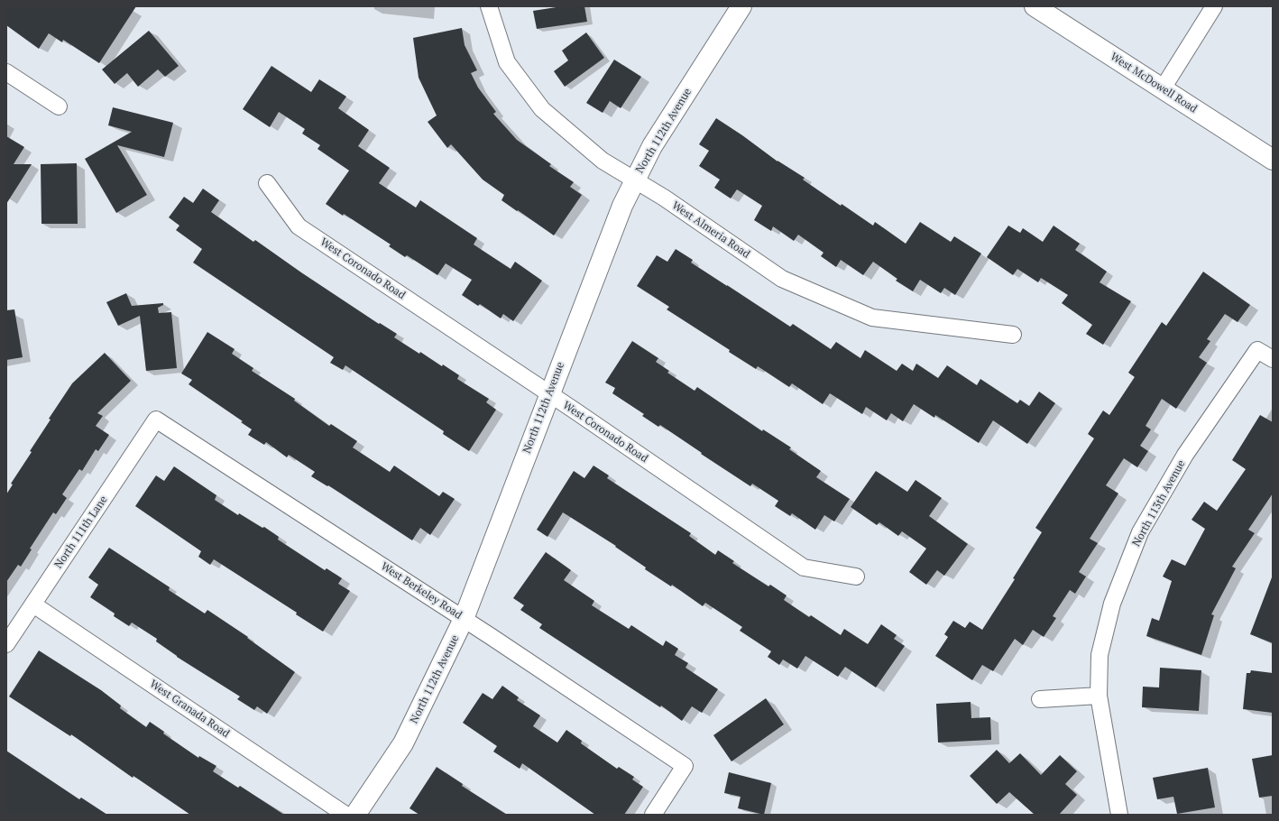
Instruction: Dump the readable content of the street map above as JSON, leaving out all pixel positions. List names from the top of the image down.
{
  "streets": {
    "street": [
      "West McDowell Road",
      "North 112th Avenue",
      "West Almeria Road",
      "West Coronado Road",
      "North 113th Avenue",
      "North 111th Lane",
      "West Berkeley Road",
      "West Granada Road"
    ]
  },
  "crossings": [
    ["North 112th Avenue", "West Almeria Road"],
    ["North 112th Avenue", "West Coronado Road"],
    ["North 112th Avenue", "West Berkeley Road"],
    ["North 111th Lane", "West Berkeley Road"],
    ["North 111th Lane", "West Granada Road"]
  ]
}
